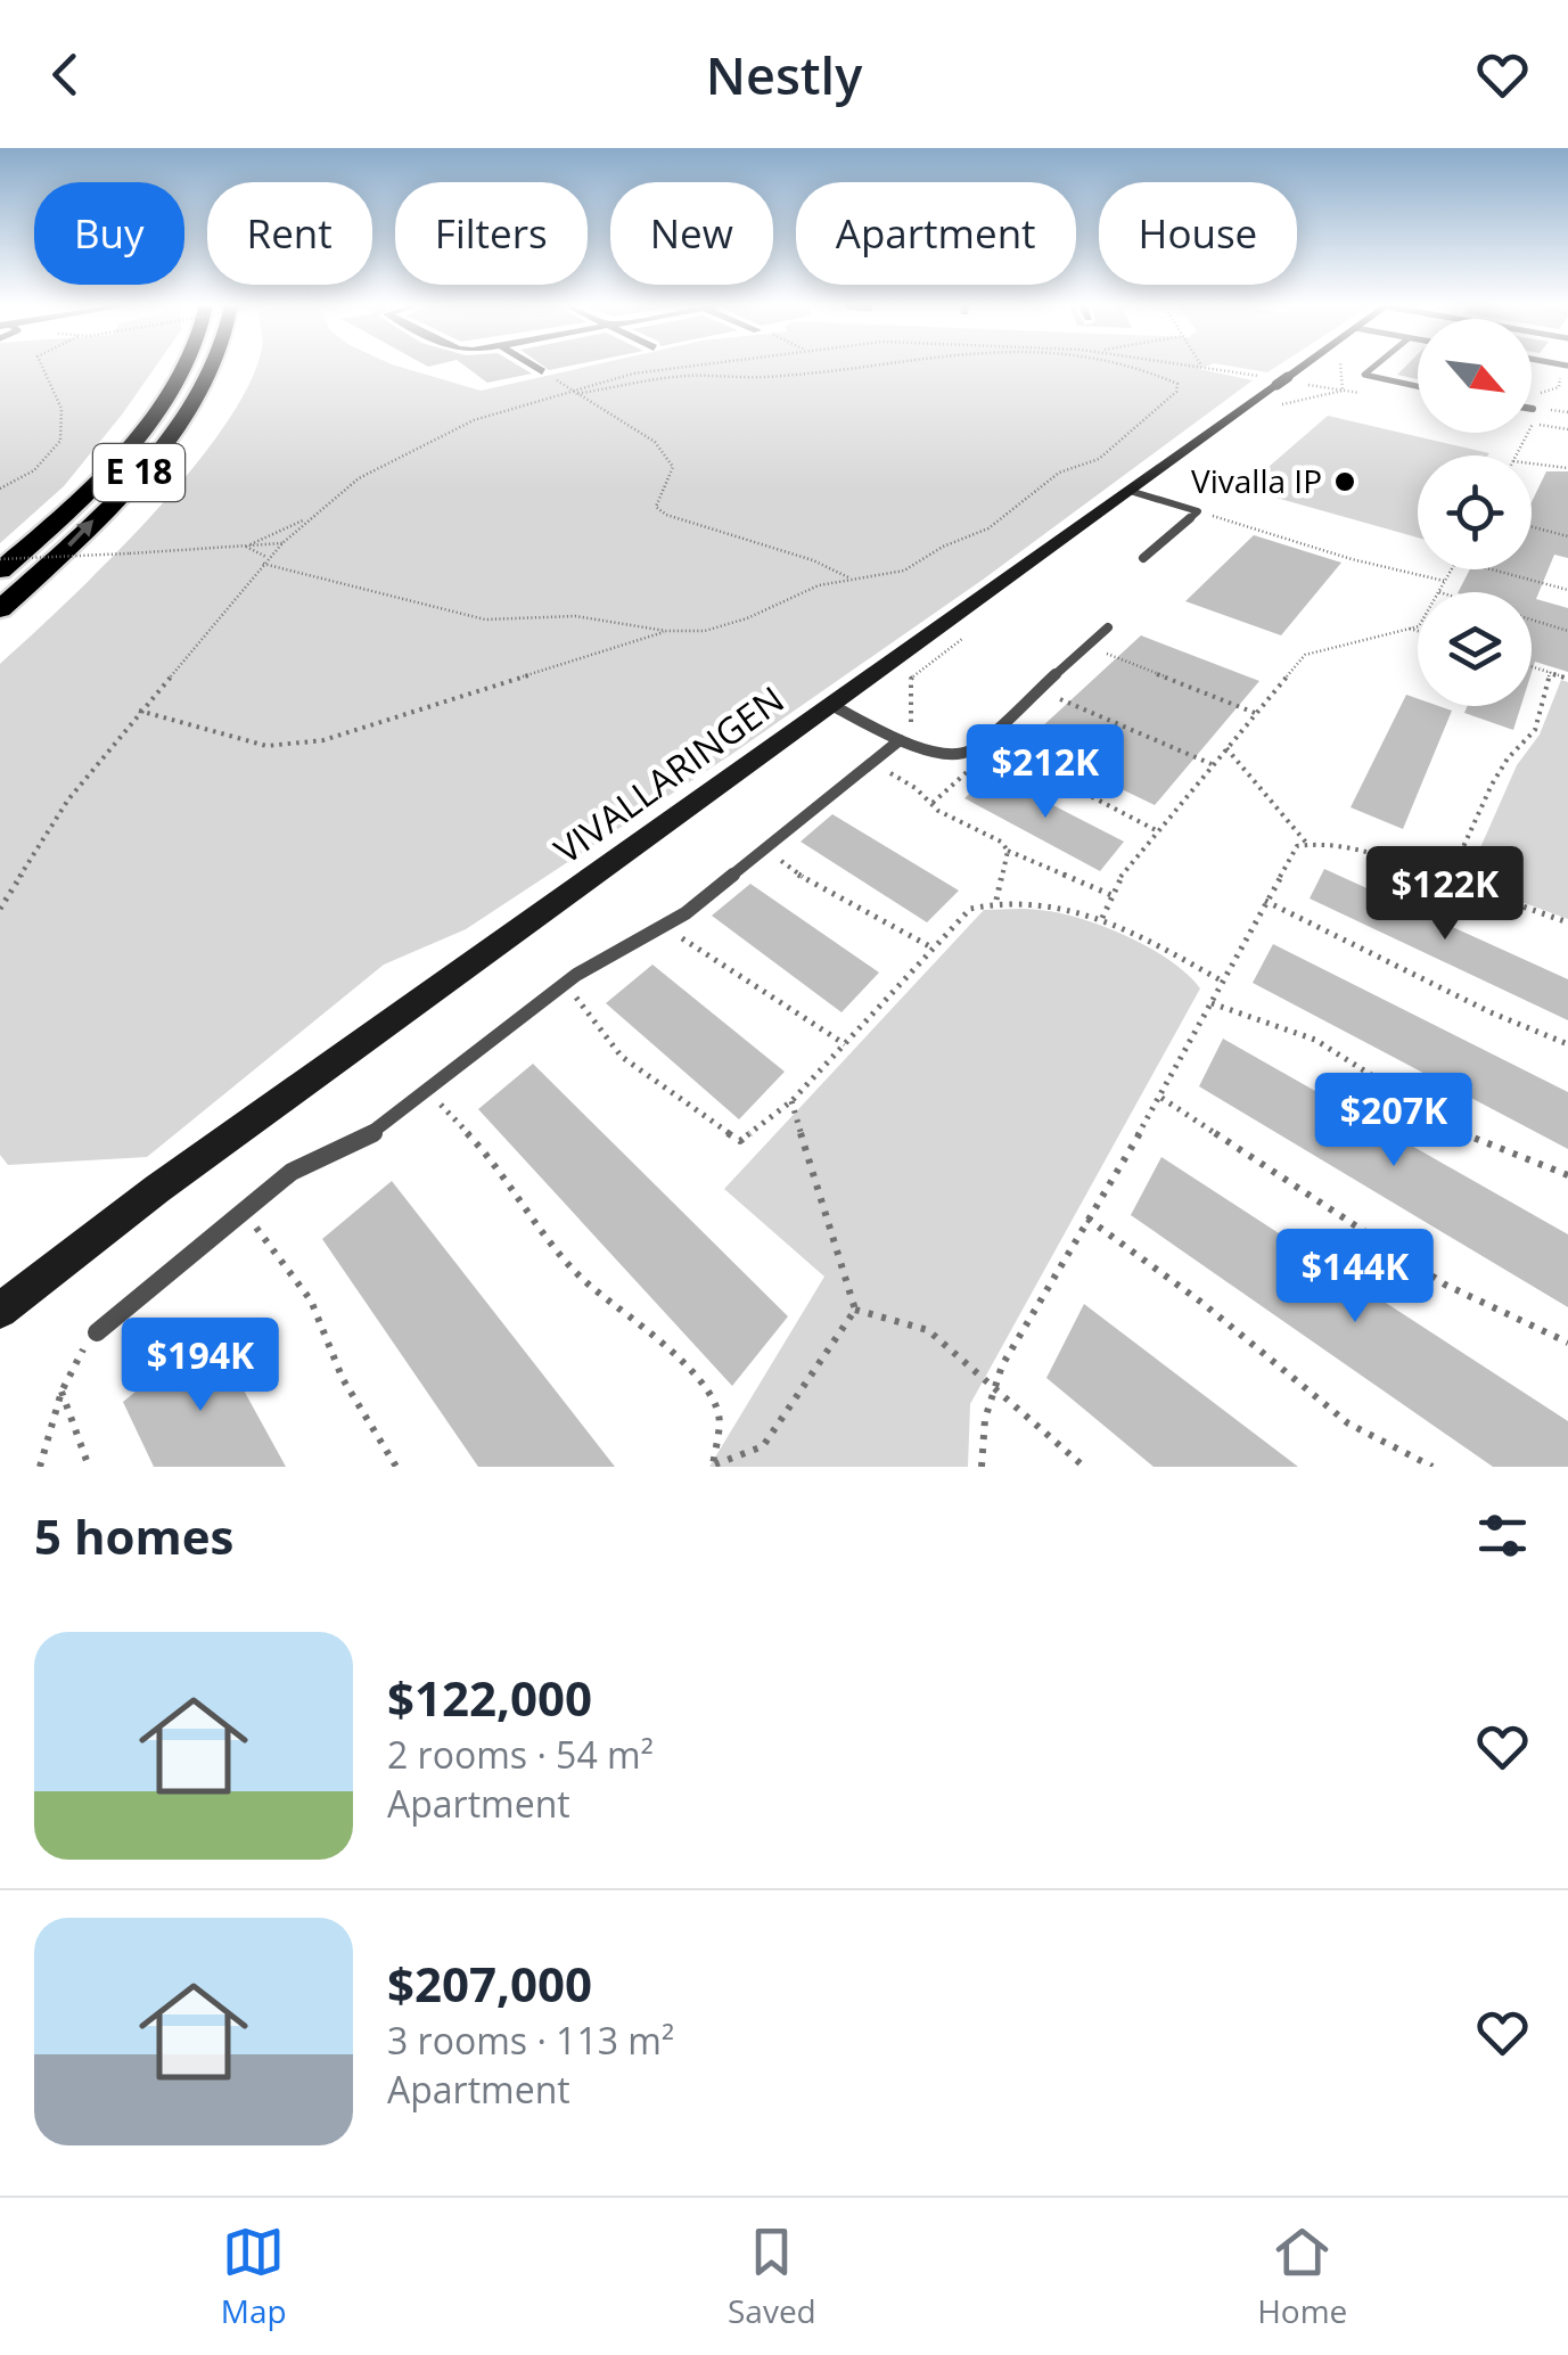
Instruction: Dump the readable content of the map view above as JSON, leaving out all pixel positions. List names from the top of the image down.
{
  "streets": {
    "highway": ["E 18"],
    "street": ["VIVALLARINGEN"]
  },
  "places": ["Vivalla IP"],
  "north": "bottom right",
  "page": {
    "header": "Nestly",
    "chip": [
      "Buy",
      "Rent",
      "Filters",
      "New",
      "Apartment",
      "House"
    ],
    "price": [
      "$212K",
      "$122K",
      "$207K",
      "$144K",
      "$194K"
    ],
    "heading": "5 homes",
    "list": [
      {
        "name": "$122,000",
        "note": "2 rooms · 54 m² · Apartment"
      },
      {
        "name": "$207,000",
        "note": "3 rooms · 113 m² · Apartment"
      }
    ],
    "tabs": ["Map", "Saved", "Home"]
  }
}
